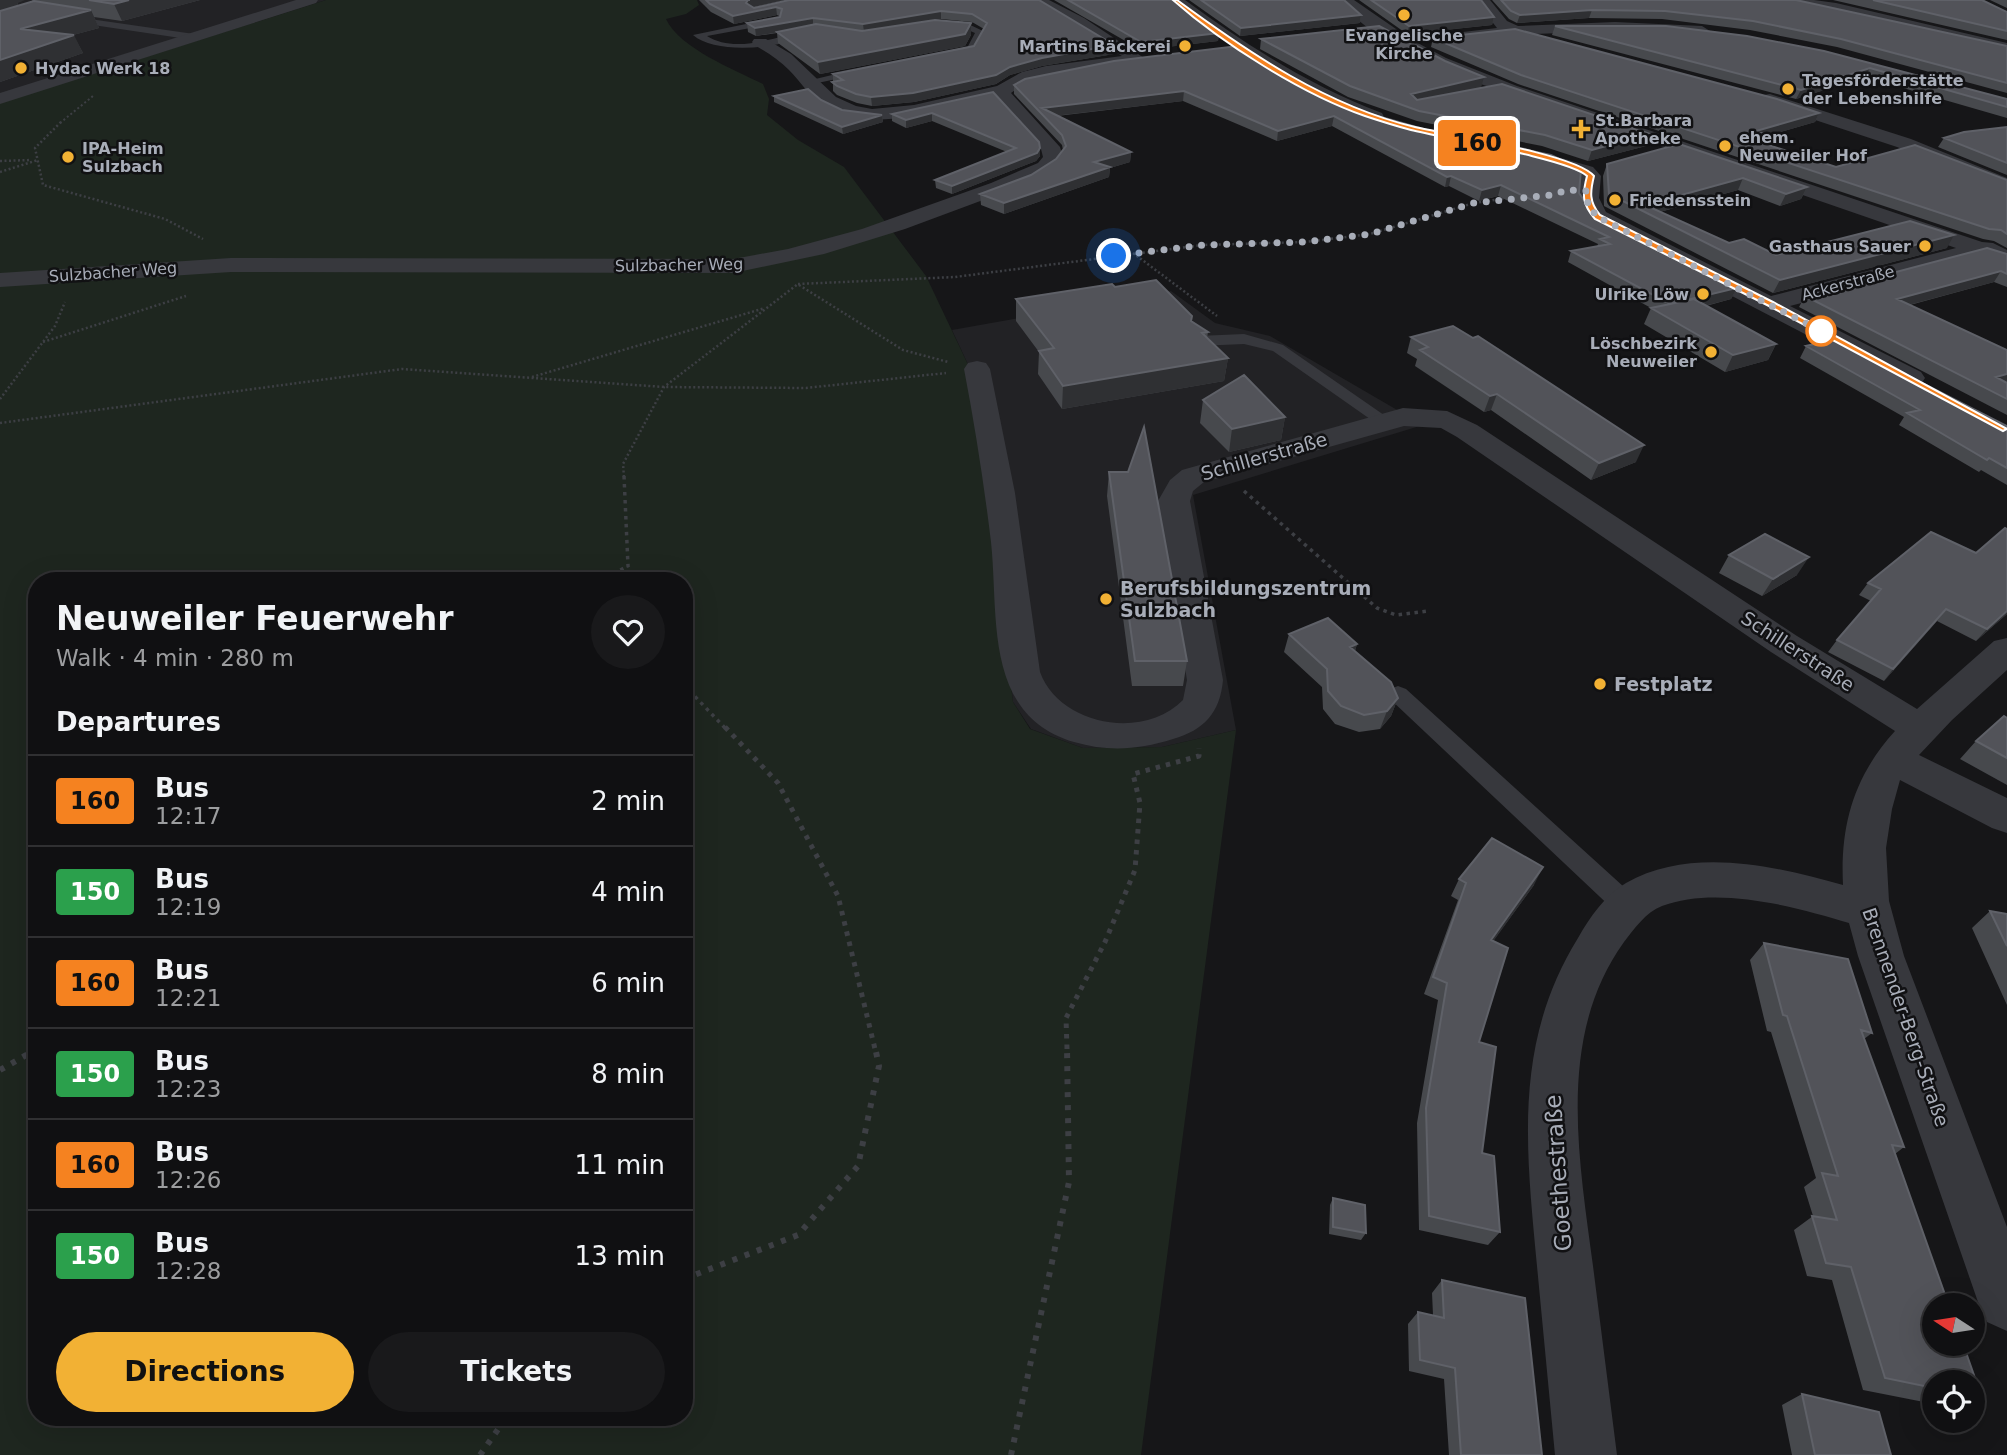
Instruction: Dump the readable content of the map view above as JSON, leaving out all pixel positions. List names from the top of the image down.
{
  "streets": {
    "street": [
      "Sulzbacher Weg",
      "Ackerstraße",
      "Schillerstraße",
      "Brennender-Berg-Straße",
      "Goethestraße"
    ]
  },
  "crossings": [
    ["Schillerstraße", "Brennender-Berg-Straße"],
    ["Brennender-Berg-Straße", "Goethestraße"]
  ],
  "places": {
    "other": [
      "Evangelische Kirche",
      "Martins Bäckerei",
      "Hydac Werk 18",
      "Tagesförderstätte der Lebenshilfe",
      "ehem. Neuweiler Hof",
      "IPA-Heim Sulzbach",
      "Friedensstein",
      "Gasthaus Sauer",
      "Ulrike Löw",
      "Löschbezirk Neuweiler",
      "Berufsbildungszentrum Sulzbach",
      "Festplatz"
    ],
    "health": ["St.Barbara Apotheke"]
  },
  "lines": ["bus line 160"],
  "north": "left",
  "page": {
    "on_map": "160",
    "heading": [
      ["Neuweiler Feuerwehr", "Walk · 4 min · 280 m"],
      "Departures"
    ],
    "list": [
      {
        "mark": "160",
        "name": "Bus",
        "note": "12:17",
        "value": "2 min"
      },
      {
        "mark": "150",
        "name": "Bus",
        "note": "12:19",
        "value": "4 min"
      },
      {
        "mark": "160",
        "name": "Bus",
        "note": "12:21",
        "value": "6 min"
      },
      {
        "mark": "150",
        "name": "Bus",
        "note": "12:23",
        "value": "8 min"
      },
      {
        "mark": "160",
        "name": "Bus",
        "note": "12:26",
        "value": "11 min"
      },
      {
        "mark": "150",
        "name": "Bus",
        "note": "12:28",
        "value": "13 min"
      }
    ],
    "buttons": ["Directions", "Tickets"]
  }
}
